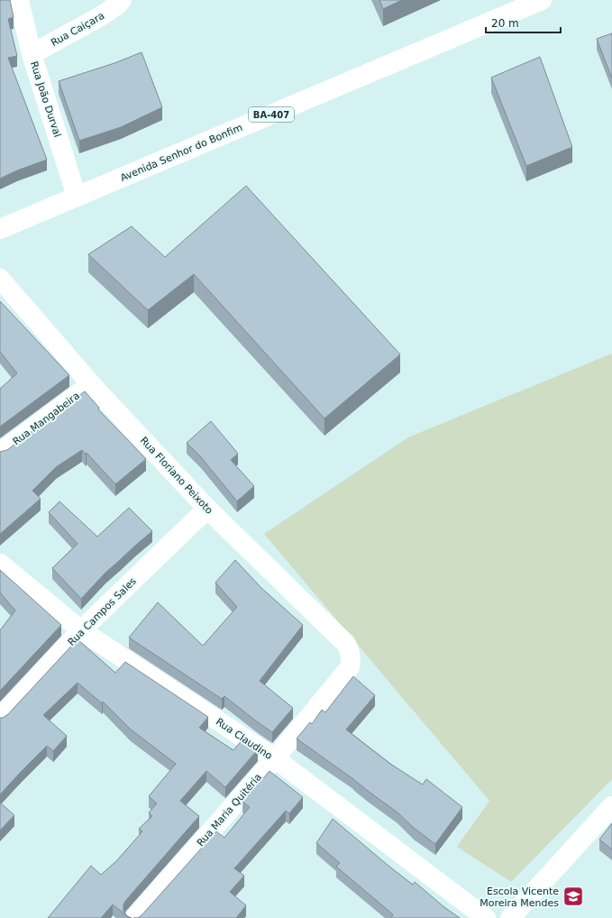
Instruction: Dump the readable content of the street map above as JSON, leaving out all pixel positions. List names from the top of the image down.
{
  "streets": {
    "street": [
      "Rua Caiçara",
      "Rua João Durval",
      "BA-407",
      "Avenida Senhor do Bonfim",
      "Rua Mangabeira",
      "Rua Floriano Peixoto",
      "Rua Campos Sales",
      "Rua Claudino",
      "Rua Maria Quitéria"
    ]
  },
  "crossings": [
    ["Rua Caiçara", "Rua João Durval"],
    ["Rua João Durval", "Avenida Senhor do Bonfim"],
    ["Rua Mangabeira", "Rua Floriano Peixoto"],
    ["Rua Floriano Peixoto", "Rua Campos Sales"],
    ["Rua Floriano Peixoto", "Rua Maria Quitéria"],
    ["Rua Campos Sales", "Rua Claudino"],
    ["Rua Claudino", "Rua Maria Quitéria"]
  ],
  "places": {
    "school or university": ["Escola Vicente Moreira Mendes"]
  },
  "scale_bar": "20 m"
}
